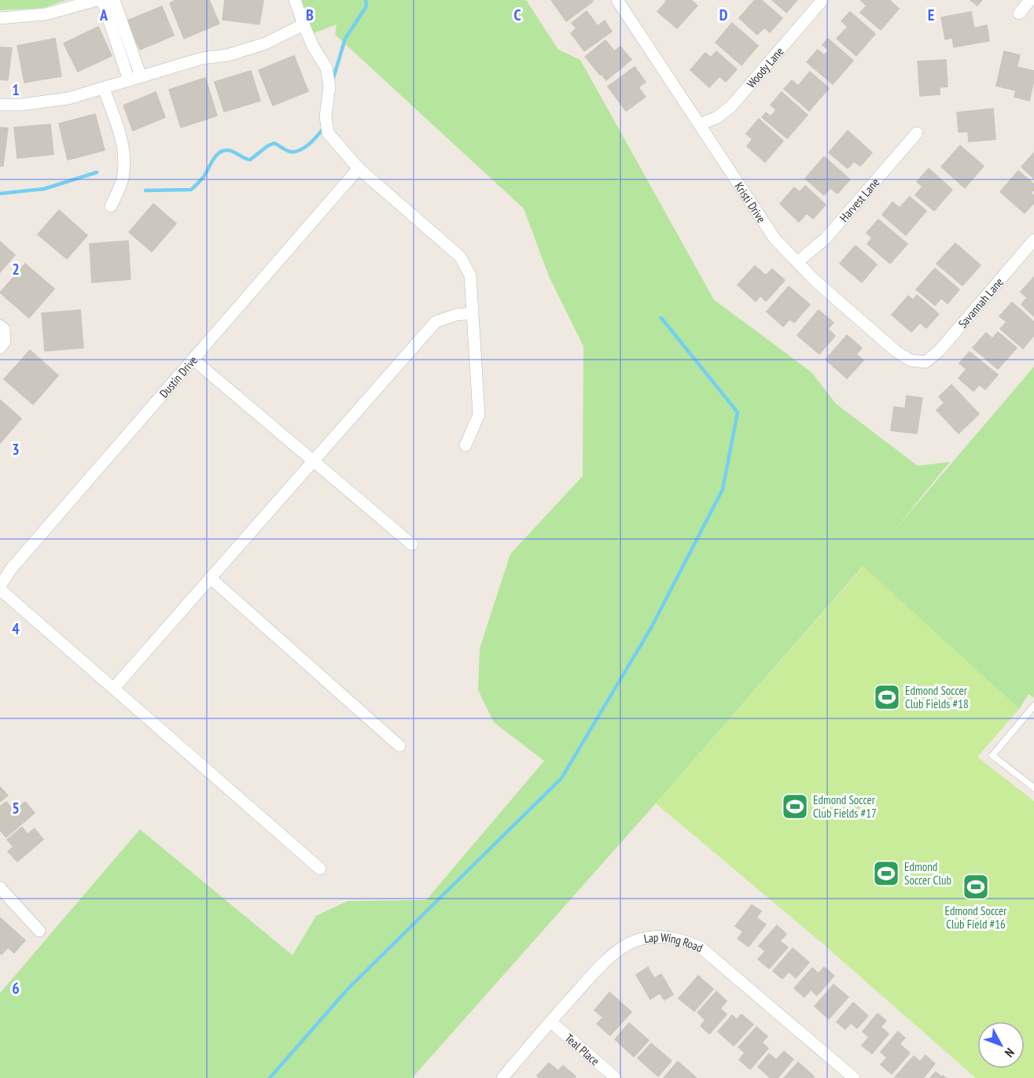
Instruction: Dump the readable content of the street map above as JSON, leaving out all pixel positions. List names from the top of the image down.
{
  "streets": {
    "street": [
      "Woody Lane",
      "Harvest Lane",
      "Kristi Drive",
      "Savannah Lane",
      "Dustin Drive",
      "Lap Wing Road",
      "Teal Place"
    ]
  },
  "crossings": [
    ["Woody Lane", "Kristi Drive"],
    ["Harvest Lane", "Kristi Drive"],
    ["Kristi Drive", "Savannah Lane"],
    ["Lap Wing Road", "Teal Place"]
  ],
  "places": {
    "sports": [
      "Edmond Soccer Club Fields #18",
      "Edmond Soccer Club Fields #17",
      "Edmond Soccer Club",
      "Edmond Soccer Club Field #16"
    ]
  },
  "north": "bottom right",
  "grid": {
    "columns": [
      "A",
      "B",
      "C",
      "D",
      "E"
    ],
    "rows": [
      "1",
      "2",
      "3",
      "4",
      "5",
      "6"
    ]
  }
}
